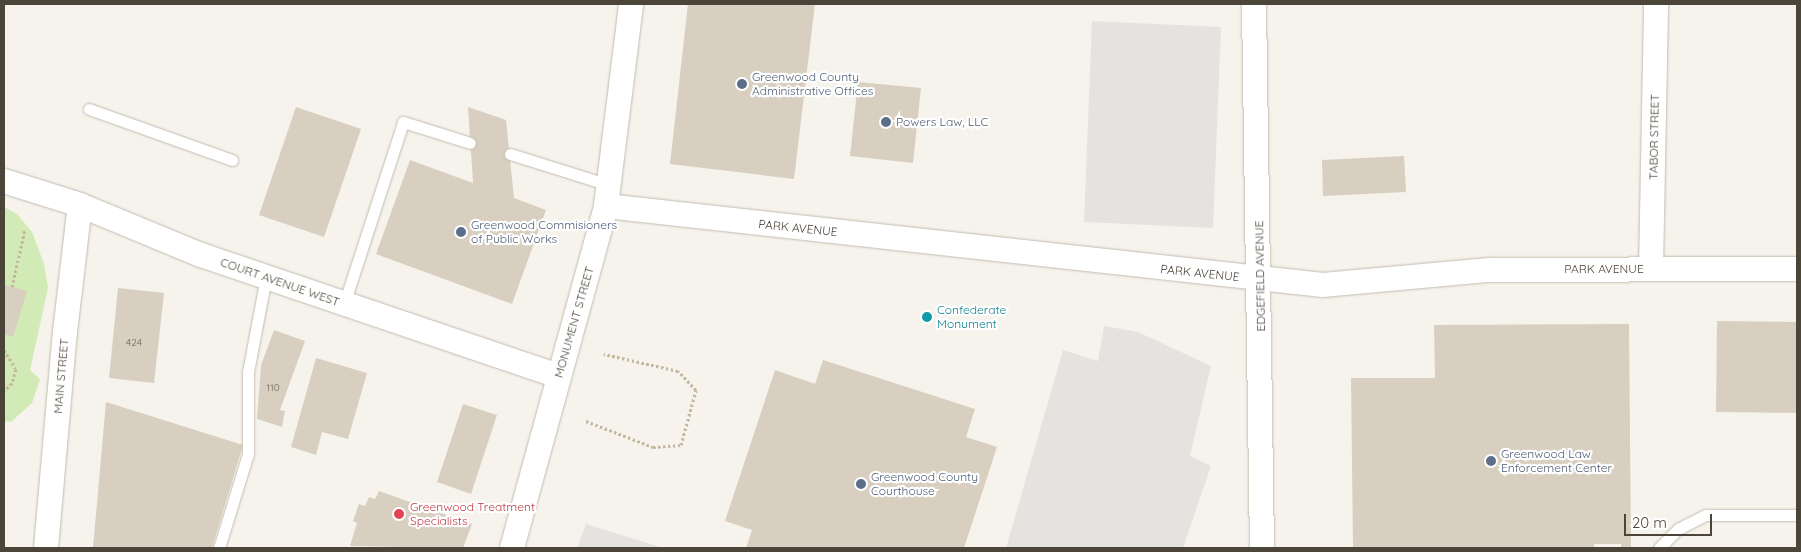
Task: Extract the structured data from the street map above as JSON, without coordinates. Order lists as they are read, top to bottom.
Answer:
{
  "streets": {
    "street": [
      "TABOR STREET",
      "PARK AVENUE",
      "EDGEFIELD AVENUE",
      "COURT AVENUE WEST",
      "MONUMENT STREET",
      "MAIN STREET"
    ]
  },
  "crossings": [
    ["TABOR STREET", "PARK AVENUE"],
    ["PARK AVENUE", "EDGEFIELD AVENUE"],
    ["PARK AVENUE", "MONUMENT STREET"],
    ["COURT AVENUE WEST", "MONUMENT STREET"],
    ["COURT AVENUE WEST", "MAIN STREET"]
  ],
  "places": [
    "Greenwood County Administrative Offices",
    "Powers Law, LLC",
    "Greenwood Commisioners of Public Works",
    "Confederate Monument",
    "Greenwood Law Enforcement Center",
    "Greenwood County Courthouse",
    "Greenwood Treatment Specialists"
  ],
  "house_numbers": ["424", "110"],
  "scale_bar": "20 m"
}
